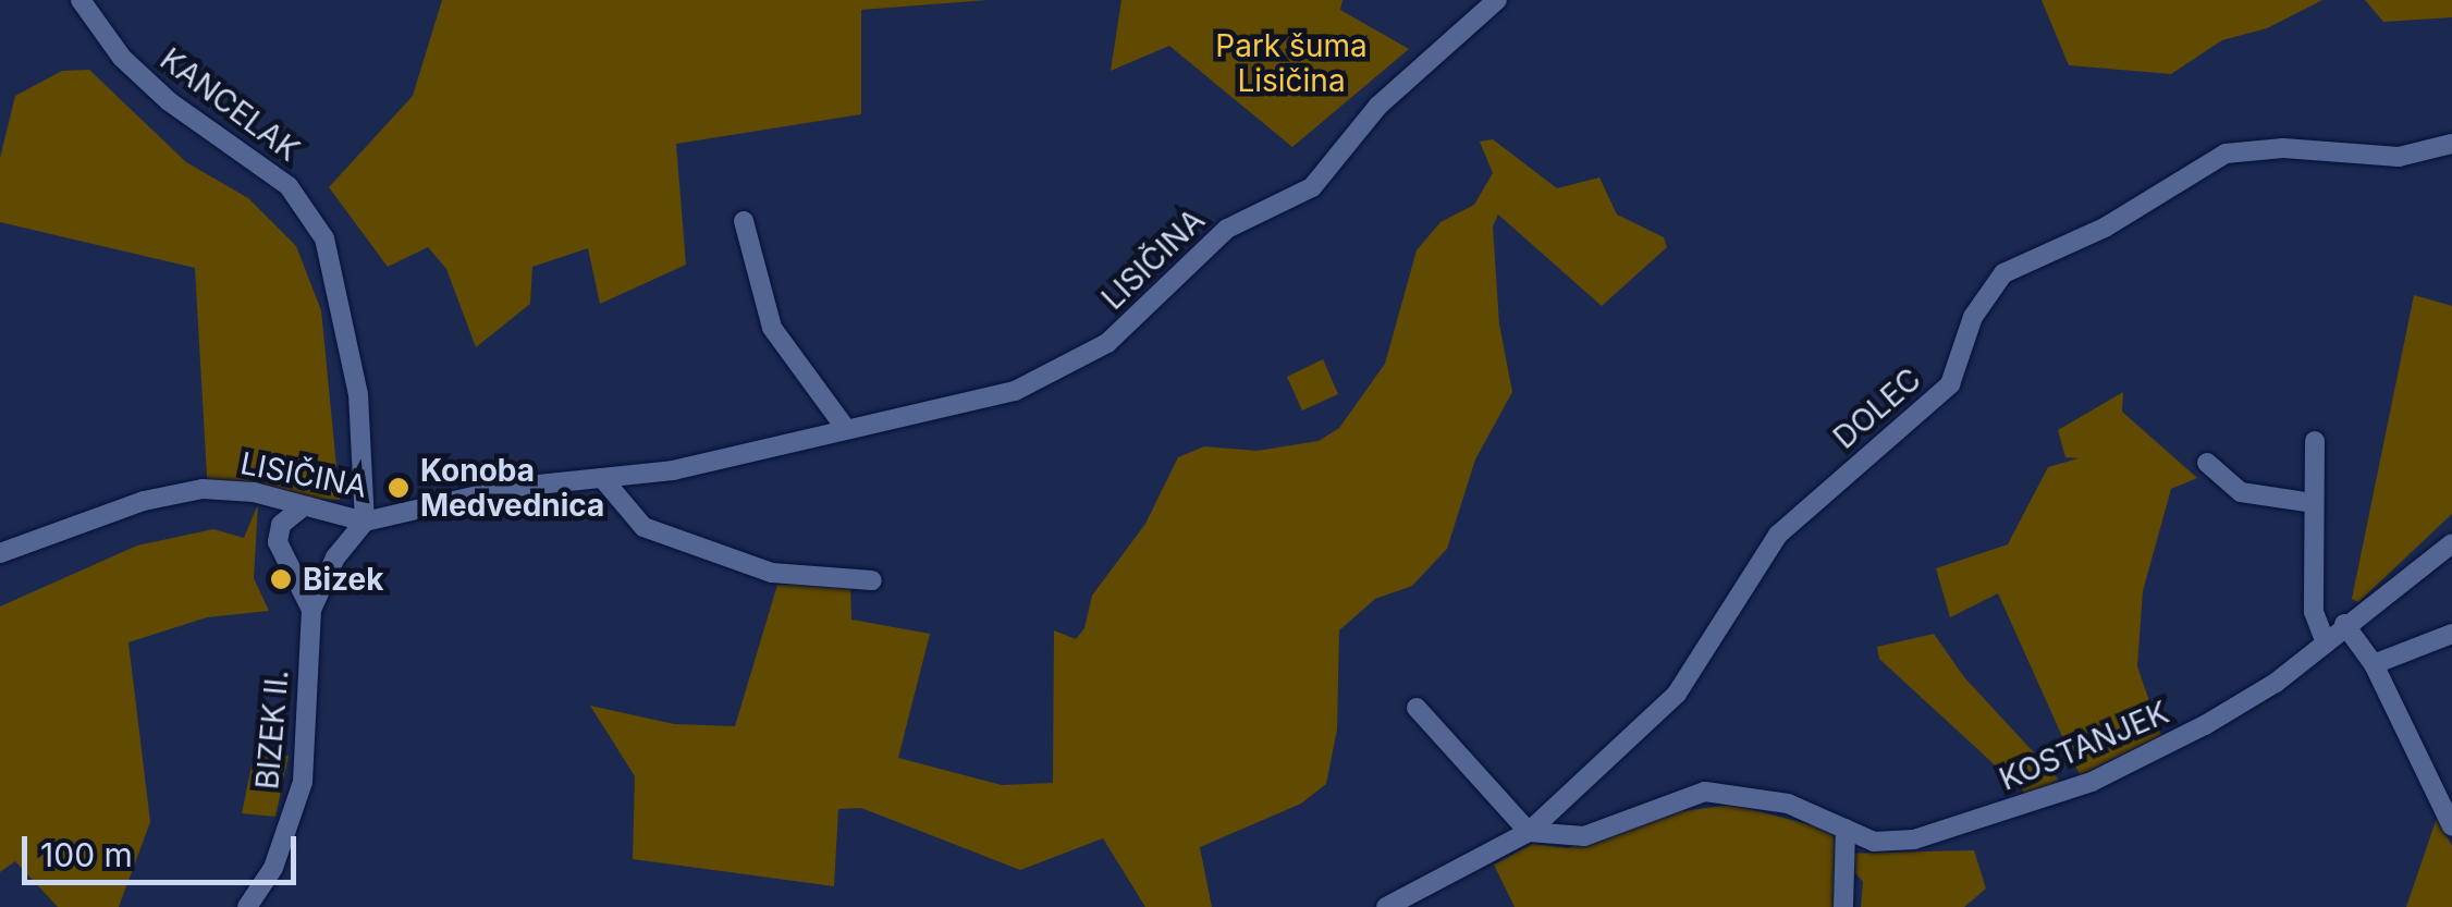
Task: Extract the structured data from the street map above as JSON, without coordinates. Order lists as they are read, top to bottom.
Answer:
{
  "streets": {
    "street": [
      "KANCELAK",
      "LISIČINA",
      "DOLEC",
      "BIZEK II.",
      "KOSTANJEK"
    ]
  },
  "crossings": [
    ["KANCELAK", "LISIČINA"],
    ["KANCELAK", "BIZEK II."],
    ["LISIČINA", "BIZEK II."],
    ["DOLEC", "KOSTANJEK"]
  ],
  "parks": ["Park šuma Lisičina"],
  "places": ["Konoba Medvednica", "Bizek"],
  "scale_bar": "100 m"
}
